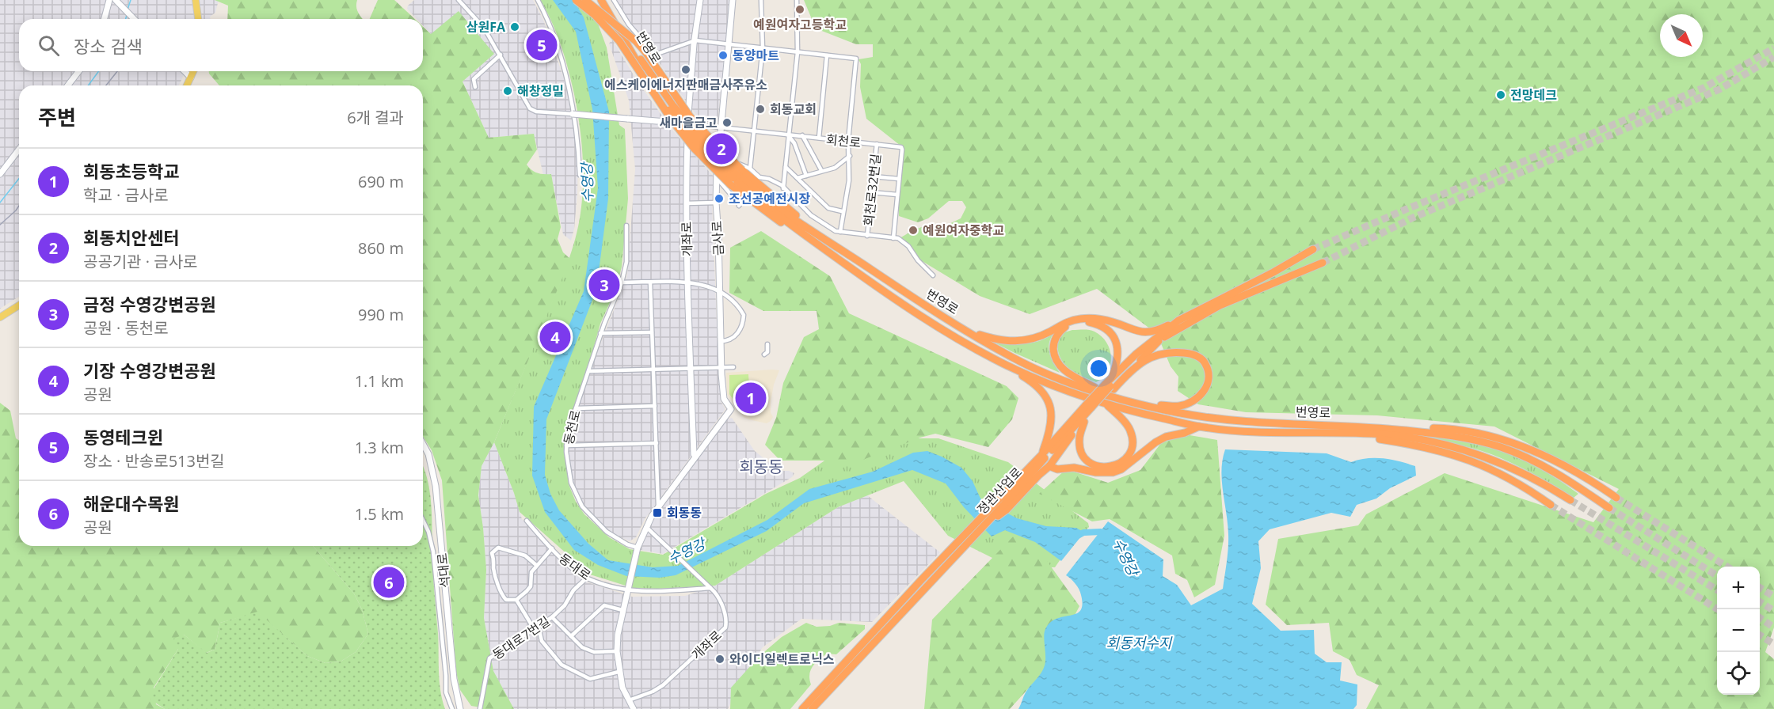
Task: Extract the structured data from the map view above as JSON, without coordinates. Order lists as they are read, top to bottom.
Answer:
{
  "streets": {
    "highway": ["번영로", "정관산업로"],
    "main road": ["금사로", "개좌로", "석대로"],
    "street": [
      "회천로",
      "회천로32번길",
      "동천로",
      "동대로",
      "동대로7번길"
    ]
  },
  "crossings": [
    ["회천로", "회천로32번길"],
    ["회천로", "금사로"],
    ["회천로", "개좌로"],
    ["금사로", "개좌로"],
    ["동대로", "동대로7번길"]
  ],
  "districts": ["회동동"],
  "water": ["수영강", "회동저수지"],
  "places": {
    "other": [
      "예원여자고등학교",
      "삼원FA",
      "동양마트",
      "에스케이에너지판매금사주유소",
      "해창정밀",
      "전망데크",
      "회동교회",
      "새마을금고",
      "조선공예전시장",
      "예원여자중학교",
      "와이디일렉트로닉스"
    ],
    "transit": ["회동동"]
  },
  "north": "bottom right",
  "page": {
    "search": "장소 검색",
    "pins": [
      "5",
      "2",
      "3",
      "4",
      "1",
      "6"
    ],
    "heading": ["주변", "6개 결과"],
    "list": [
      {
        "mark": "1",
        "name": "회동초등학교",
        "note": "학교 · 금사로",
        "value": "690 m"
      },
      {
        "mark": "2",
        "name": "회동치안센터",
        "note": "공공기관 · 금사로",
        "value": "860 m"
      },
      {
        "mark": "3",
        "name": "금정 수영강변공원",
        "note": "공원 · 동천로",
        "value": "990 m"
      },
      {
        "mark": "4",
        "name": "기장 수영강변공원",
        "note": "공원",
        "value": "1.1 km"
      },
      {
        "mark": "5",
        "name": "동영테크윈",
        "note": "장소 · 반송로513번길",
        "value": "1.3 km"
      },
      {
        "mark": "6",
        "name": "해운대수목원",
        "note": "공원",
        "value": "1.5 km"
      }
    ],
    "map_buttons": ["+", "−"]
  }
}
